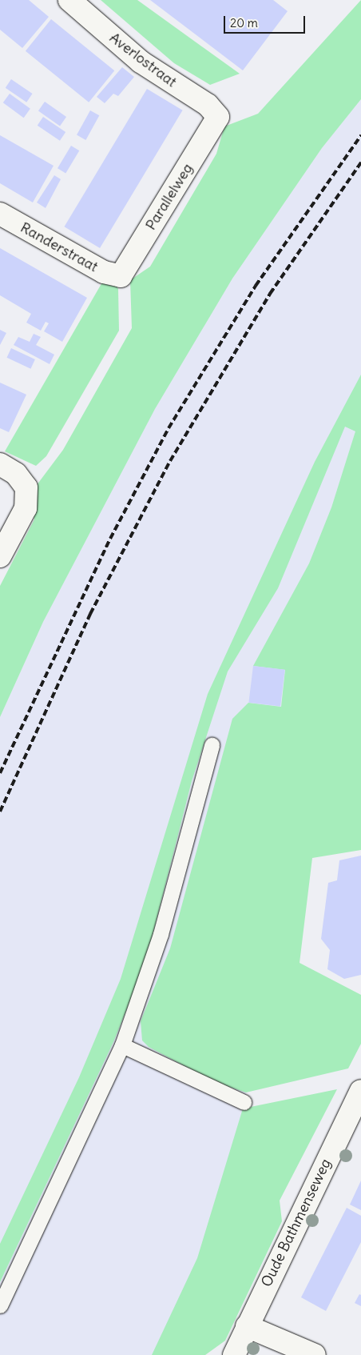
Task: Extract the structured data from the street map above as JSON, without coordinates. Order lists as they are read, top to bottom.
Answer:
{
  "streets": {
    "street": [
      "Averlostraat",
      "Parallelweg",
      "Randerstraat",
      "Oude Bathmenseweg"
    ]
  },
  "crossings": [
    ["Averlostraat", "Parallelweg"],
    ["Parallelweg", "Randerstraat"]
  ],
  "scale_bar": "20 m"
}
